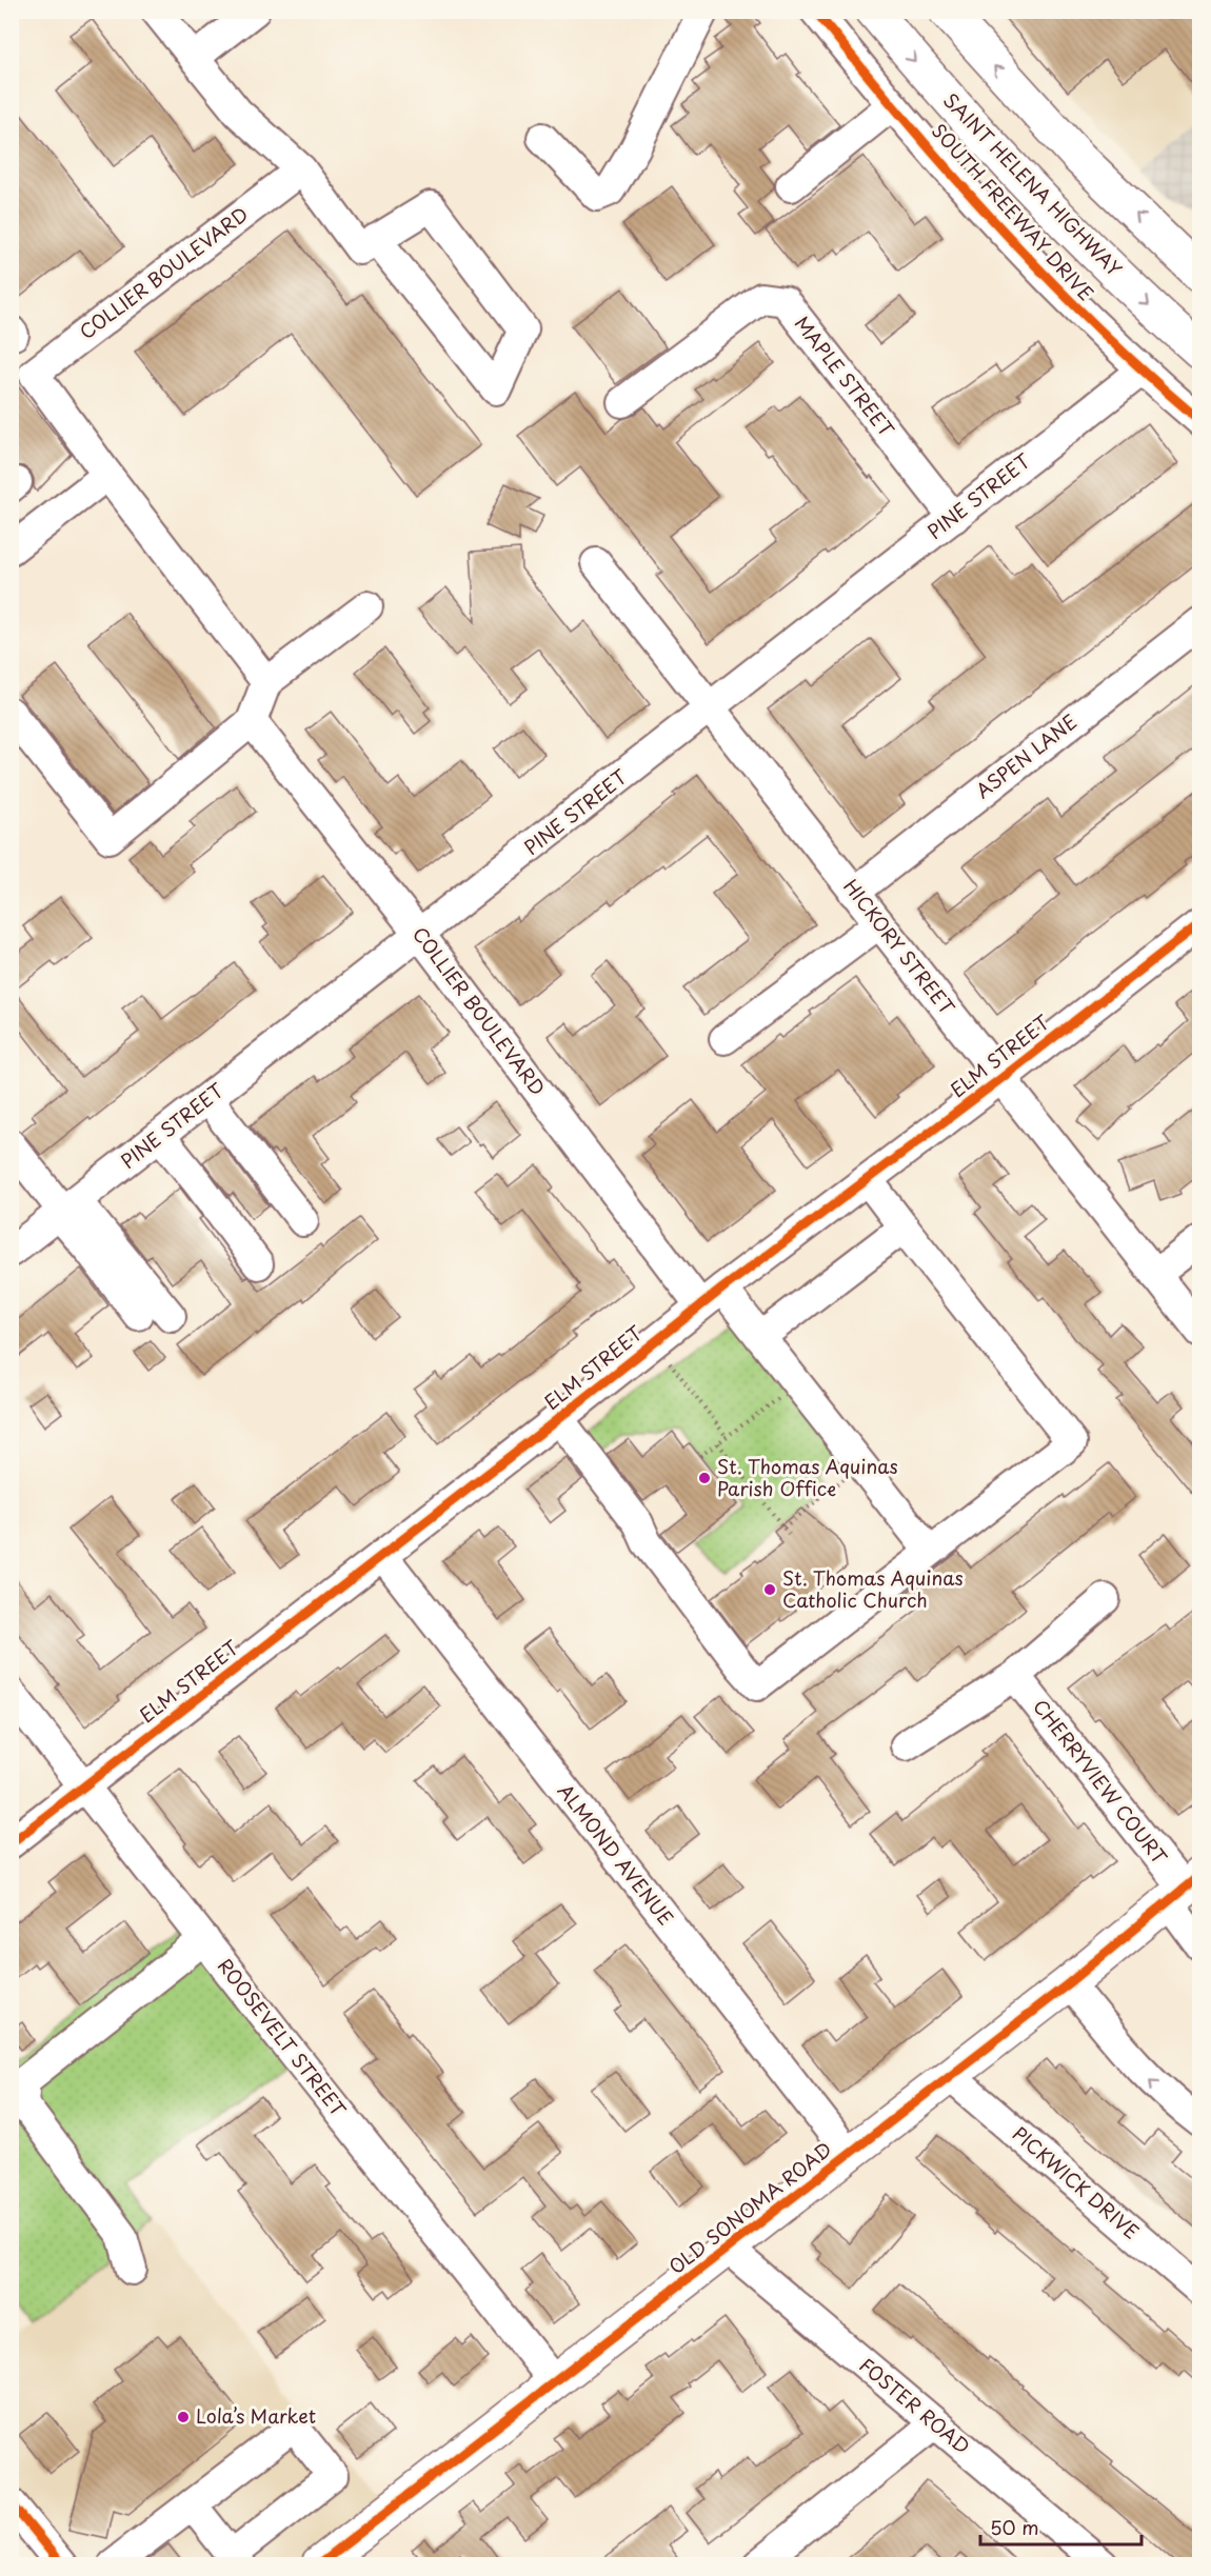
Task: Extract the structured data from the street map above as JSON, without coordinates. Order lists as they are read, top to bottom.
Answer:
{
  "streets": {
    "main road": ["SAINT HELENA HIGHWAY", "OLD SONOMA ROAD"],
    "street": [
      "SOUTH FREEWAY DRIVE",
      "COLLIER BOULEVARD",
      "MAPLE STREET",
      "PINE STREET",
      "ASPEN LANE",
      "HICKORY STREET",
      "ELM STREET",
      "CHERRYVIEW COURT",
      "ALMOND AVENUE",
      "ROOSEVELT STREET",
      "PICKWICK DRIVE",
      "FOSTER ROAD"
    ]
  },
  "crossings": [
    ["SOUTH FREEWAY DRIVE", "PINE STREET"],
    ["COLLIER BOULEVARD", "PINE STREET"],
    ["COLLIER BOULEVARD", "ELM STREET"],
    ["MAPLE STREET", "PINE STREET"],
    ["PINE STREET", "HICKORY STREET"],
    ["ASPEN LANE", "HICKORY STREET"],
    ["HICKORY STREET", "ELM STREET"],
    ["ELM STREET", "ALMOND AVENUE"],
    ["ELM STREET", "ROOSEVELT STREET"],
    ["CHERRYVIEW COURT", "OLD SONOMA ROAD"],
    ["ALMOND AVENUE", "OLD SONOMA ROAD"],
    ["ROOSEVELT STREET", "OLD SONOMA ROAD"],
    ["PICKWICK DRIVE", "OLD SONOMA ROAD"],
    ["OLD SONOMA ROAD", "FOSTER ROAD"]
  ],
  "places": ["St. Thomas Aquinas Parish Office", "St. Thomas Aquinas Catholic Church", "Lola’s Market"],
  "scale_bar": "50 m"
}
